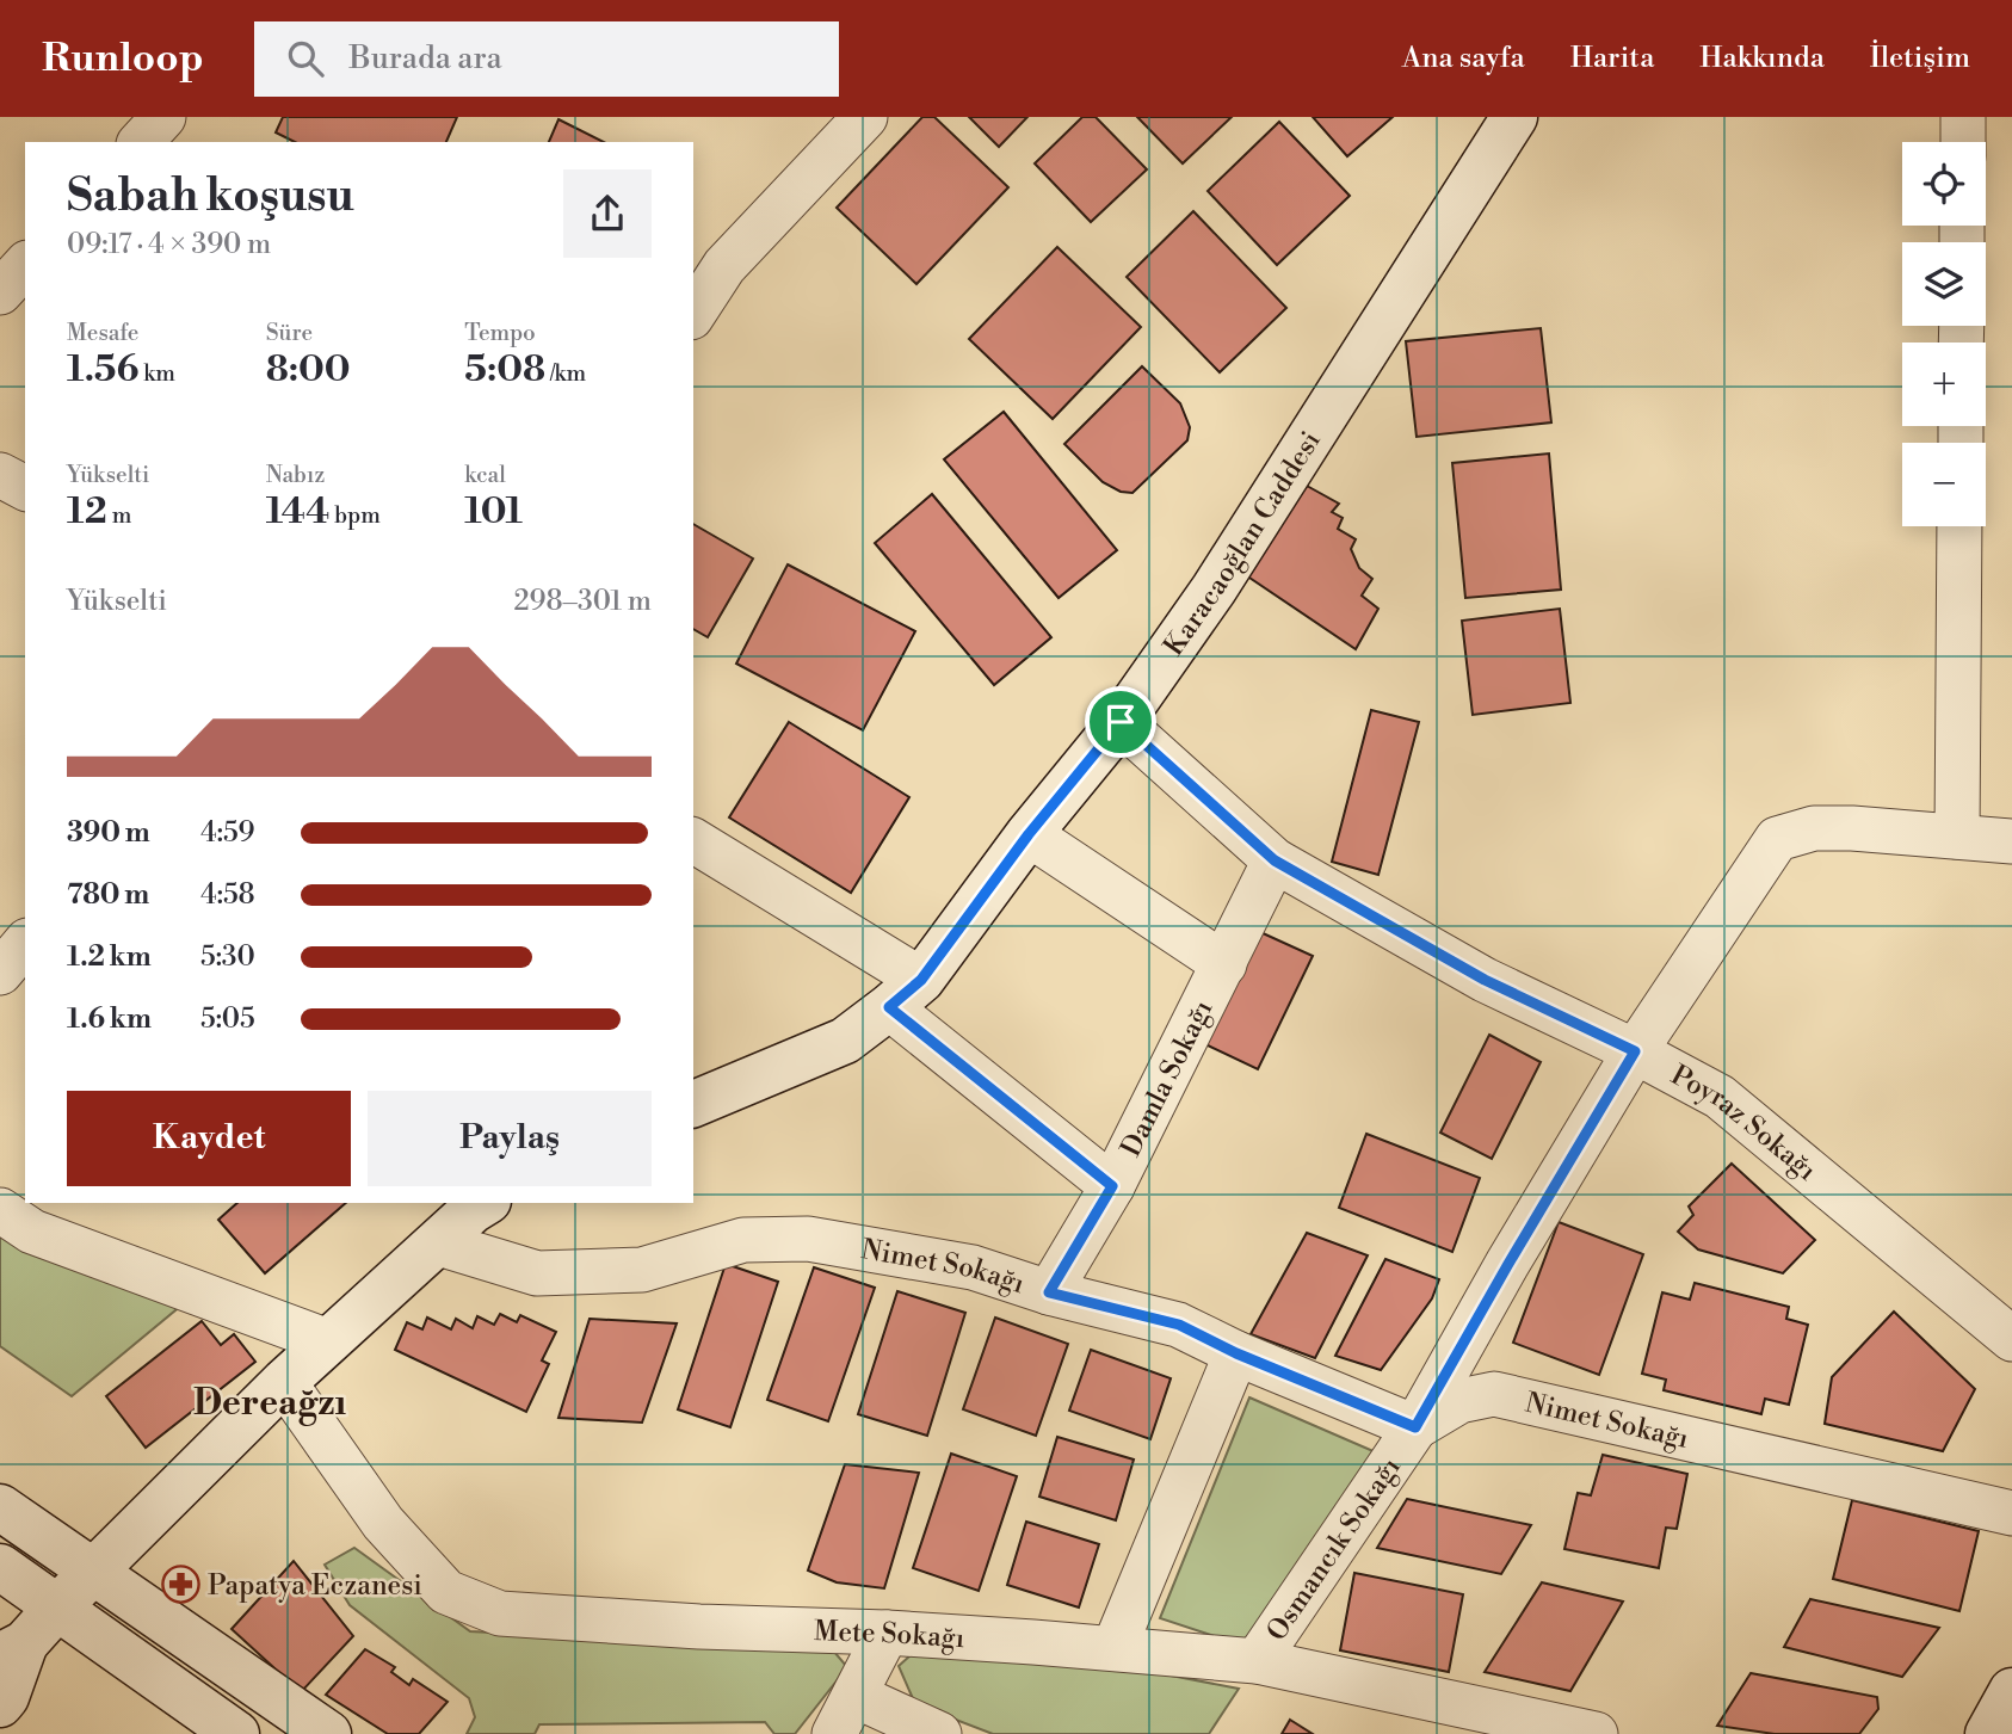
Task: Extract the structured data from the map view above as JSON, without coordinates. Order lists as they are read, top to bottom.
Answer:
{
  "streets": {
    "street": [
      "Karacaoğlan Caddesi",
      "Damla Sokağı",
      "Poyraz Sokağı",
      "Nimet Sokağı",
      "Osmancık Sokağı",
      "Mete Sokağı"
    ]
  },
  "crossings": [
    ["Karacaoğlan Caddesi", "Poyraz Sokağı"],
    ["Damla Sokağı", "Poyraz Sokağı"],
    ["Damla Sokağı", "Nimet Sokağı"],
    ["Poyraz Sokağı", "Osmancık Sokağı"],
    ["Nimet Sokağı", "Osmancık Sokağı"],
    ["Osmancık Sokağı", "Mete Sokağı"]
  ],
  "districts": ["Dereağzı"],
  "places": {
    "pharmacy": ["Papatya Eczanesi"]
  },
  "page": {
    "header": "Runloop",
    "search": "Burada ara",
    "nav": [
      "Ana sayfa",
      "Harita",
      "Hakkında",
      "İletişim"
    ],
    "map_buttons": ["+", "−"],
    "heading": ["Sabah koşusu", "09:17 · 4 × 390 m"],
    "stats": [
      ["Mesafe", "1.56 km"],
      ["Süre", "8:00"],
      ["Tempo", "5:08 /km"],
      ["Yükselti", "12 m"],
      ["Nabız", "144 bpm"],
      ["kcal", "101"]
    ],
    "chart": ["Yükselti", "298–301 m"],
    "list": [
      {
        "name": "390 m",
        "note": "4:59"
      },
      {
        "name": "780 m",
        "note": "4:58"
      },
      {
        "name": "1.2 km",
        "note": "5:30"
      },
      {
        "name": "1.6 km",
        "note": "5:05"
      }
    ],
    "buttons": ["Kaydet", "Paylaş"]
  }
}
